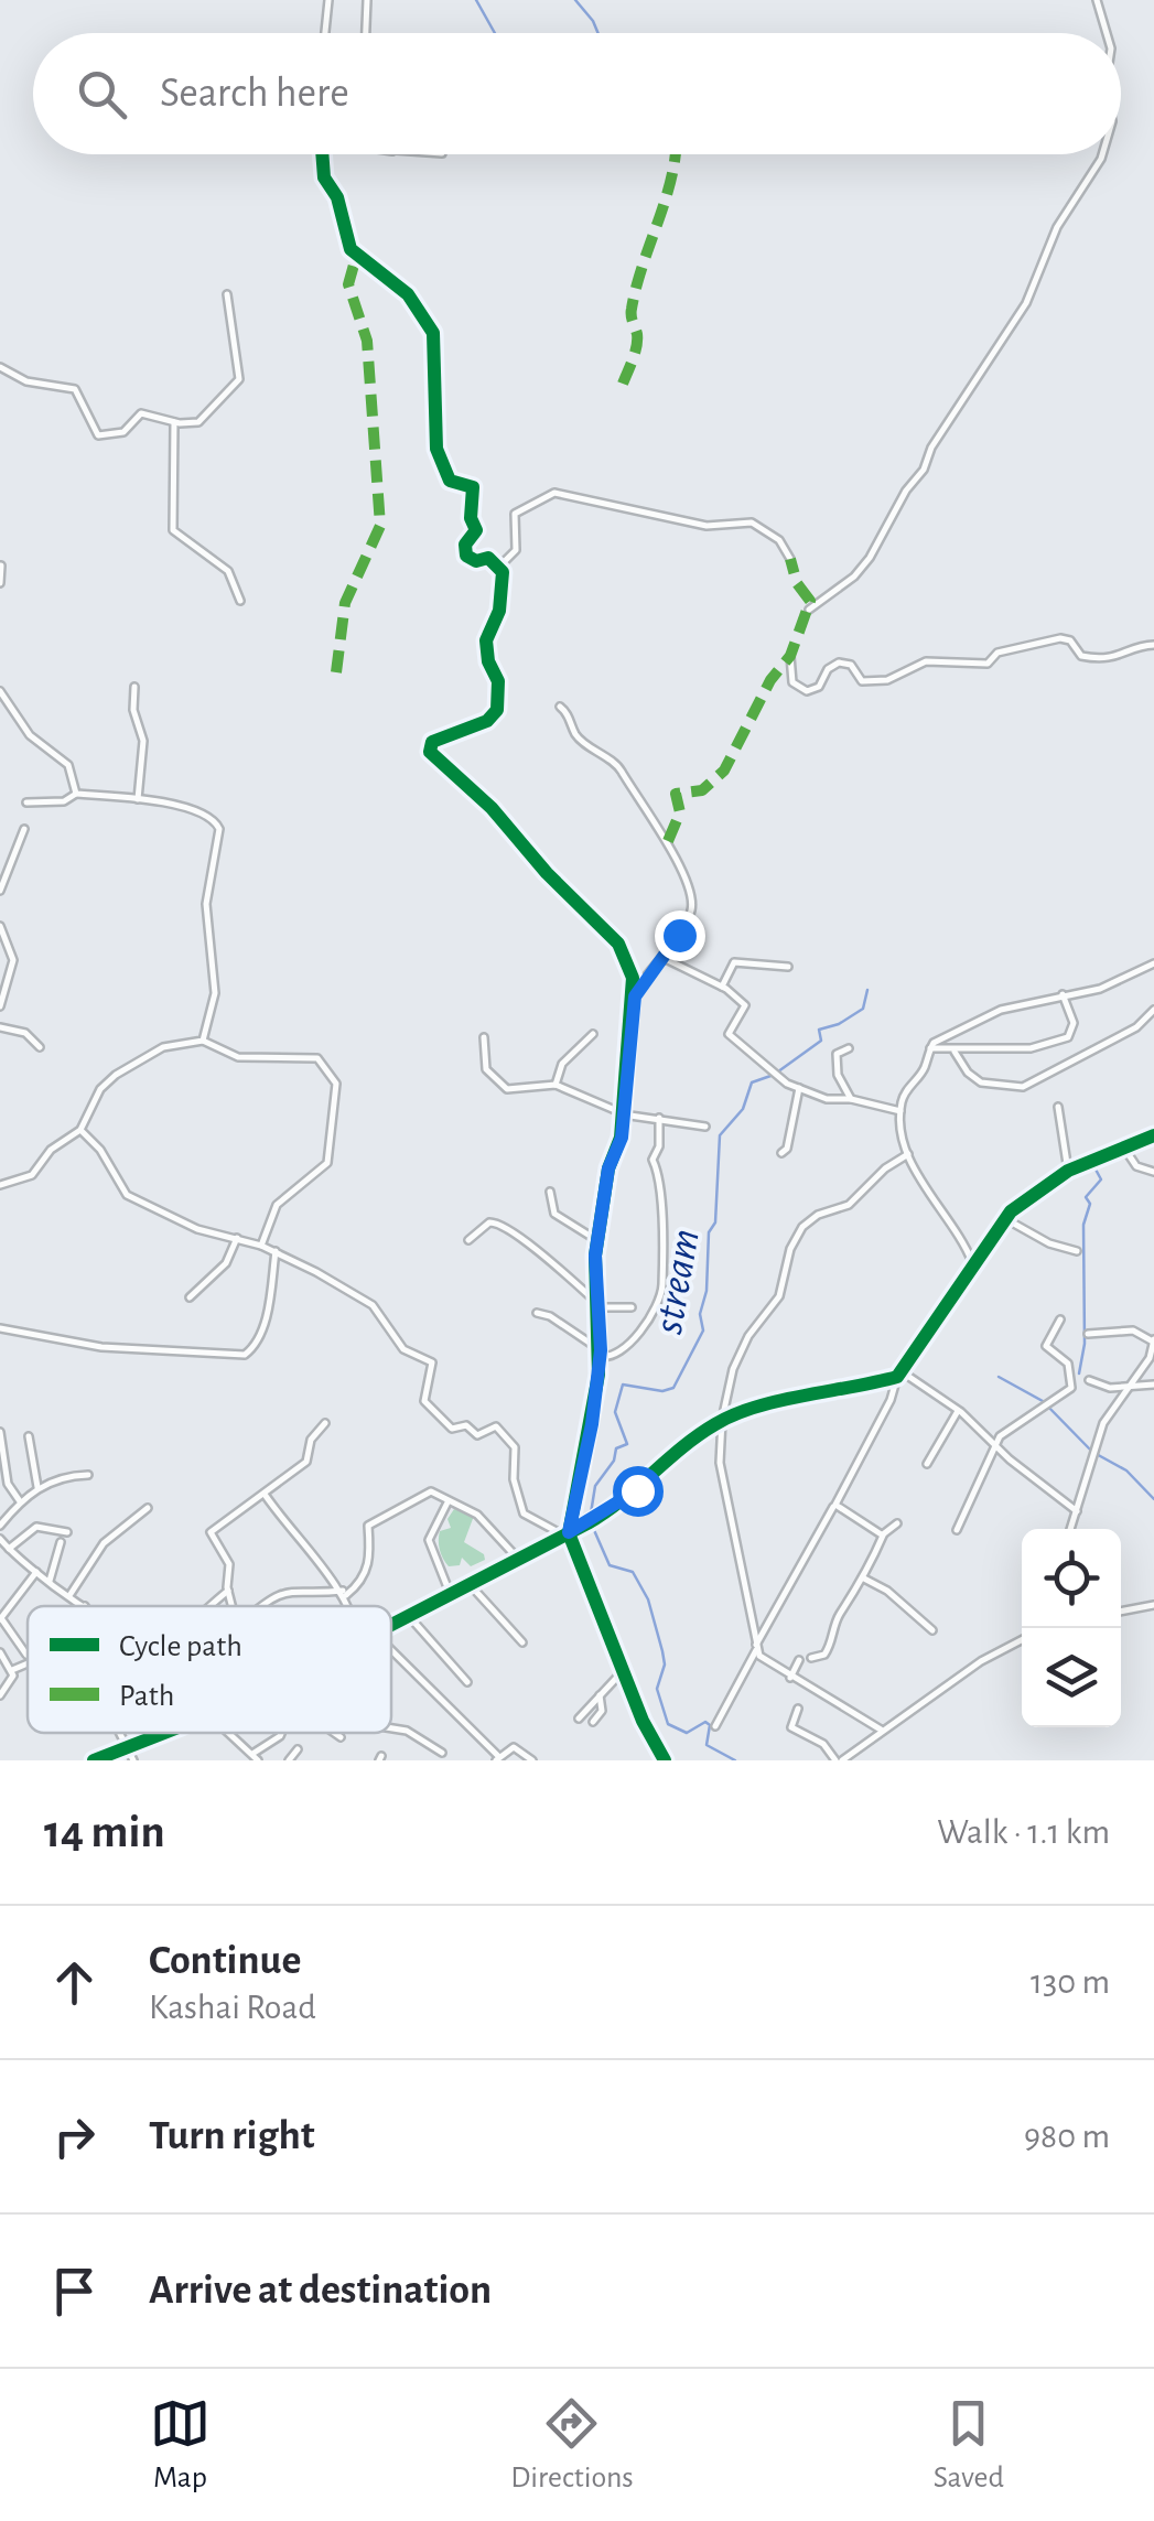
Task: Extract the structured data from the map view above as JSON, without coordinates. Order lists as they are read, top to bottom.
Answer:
{
  "water": ["stream"],
  "legend": ["Cycle path", "Path"],
  "page": {
    "search": "Search here",
    "heading": ["14 min", "Walk · 1.1 km"],
    "list": [
      ["Continue", "Kashai Road", "130 m"],
      ["Turn right", "980 m"],
      "Arrive at destination"
    ],
    "nav": ["Map", "Directions", "Saved"]
  }
}
